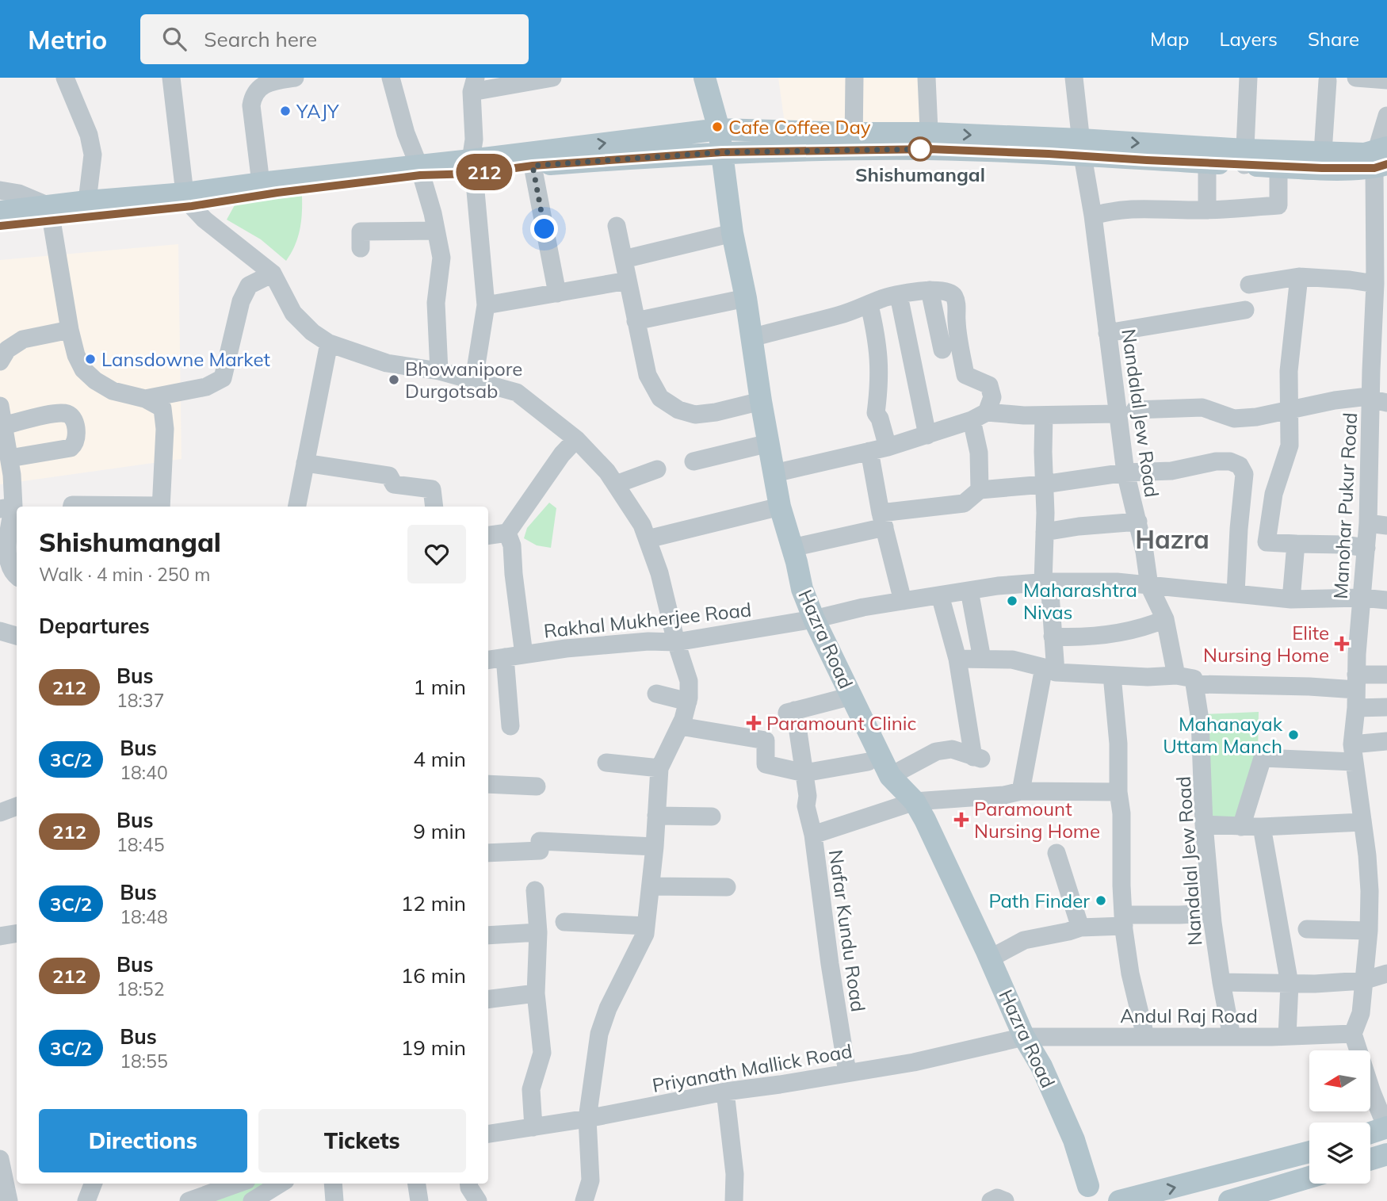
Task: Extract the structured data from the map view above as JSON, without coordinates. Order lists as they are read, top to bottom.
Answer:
{
  "streets": {
    "main road": ["Hazra Road"],
    "street": [
      "Nandalal Jew Road",
      "Manohar Pukur Road",
      "Rakhal Mukherjee Road",
      "Nafar Kundu Road",
      "Andul Raj Road",
      "Priyanath Mallick Road"
    ]
  },
  "crossings": [
    ["Nandalal Jew Road", "Rakhal Mukherjee Road"],
    ["Nandalal Jew Road", "Andul Raj Road"],
    ["Manohar Pukur Road", "Rakhal Mukherjee Road"],
    ["Manohar Pukur Road", "Andul Raj Road"],
    ["Rakhal Mukherjee Road", "Hazra Road"],
    ["Hazra Road", "Nafar Kundu Road"],
    ["Hazra Road", "Andul Raj Road"],
    ["Hazra Road", "Priyanath Mallick Road"],
    ["Nafar Kundu Road", "Priyanath Mallick Road"],
    ["Andul Raj Road", "Priyanath Mallick Road"]
  ],
  "districts": ["Hazra"],
  "places": {
    "other": [
      "YAJY",
      "Cafe Coffee Day",
      "Shishumangal",
      "Lansdowne Market",
      "Bhowanipore Durgotsab",
      "Maharashtra Nivas",
      "Mahanayak Uttam Manch",
      "Path Finder"
    ],
    "health": ["Elite Nursing Home", "Paramount Clinic", "Paramount Nursing Home"]
  },
  "lines": ["bus line 212"],
  "north": "left",
  "page": {
    "header": "Metrio",
    "search": "Search here",
    "nav": ["Map", "Layers", "Share"],
    "on_map": "212",
    "heading": [
      ["Shishumangal", "Walk · 4 min · 250 m"],
      "Departures"
    ],
    "list": [
      {
        "mark": "212",
        "name": "Bus",
        "note": "18:37",
        "value": "1 min"
      },
      {
        "mark": "3C/2",
        "name": "Bus",
        "note": "18:40",
        "value": "4 min"
      },
      {
        "mark": "212",
        "name": "Bus",
        "note": "18:45",
        "value": "9 min"
      },
      {
        "mark": "3C/2",
        "name": "Bus",
        "note": "18:48",
        "value": "12 min"
      },
      {
        "mark": "212",
        "name": "Bus",
        "note": "18:52",
        "value": "16 min"
      },
      {
        "mark": "3C/2",
        "name": "Bus",
        "note": "18:55",
        "value": "19 min"
      }
    ],
    "buttons": ["Directions", "Tickets"]
  }
}
